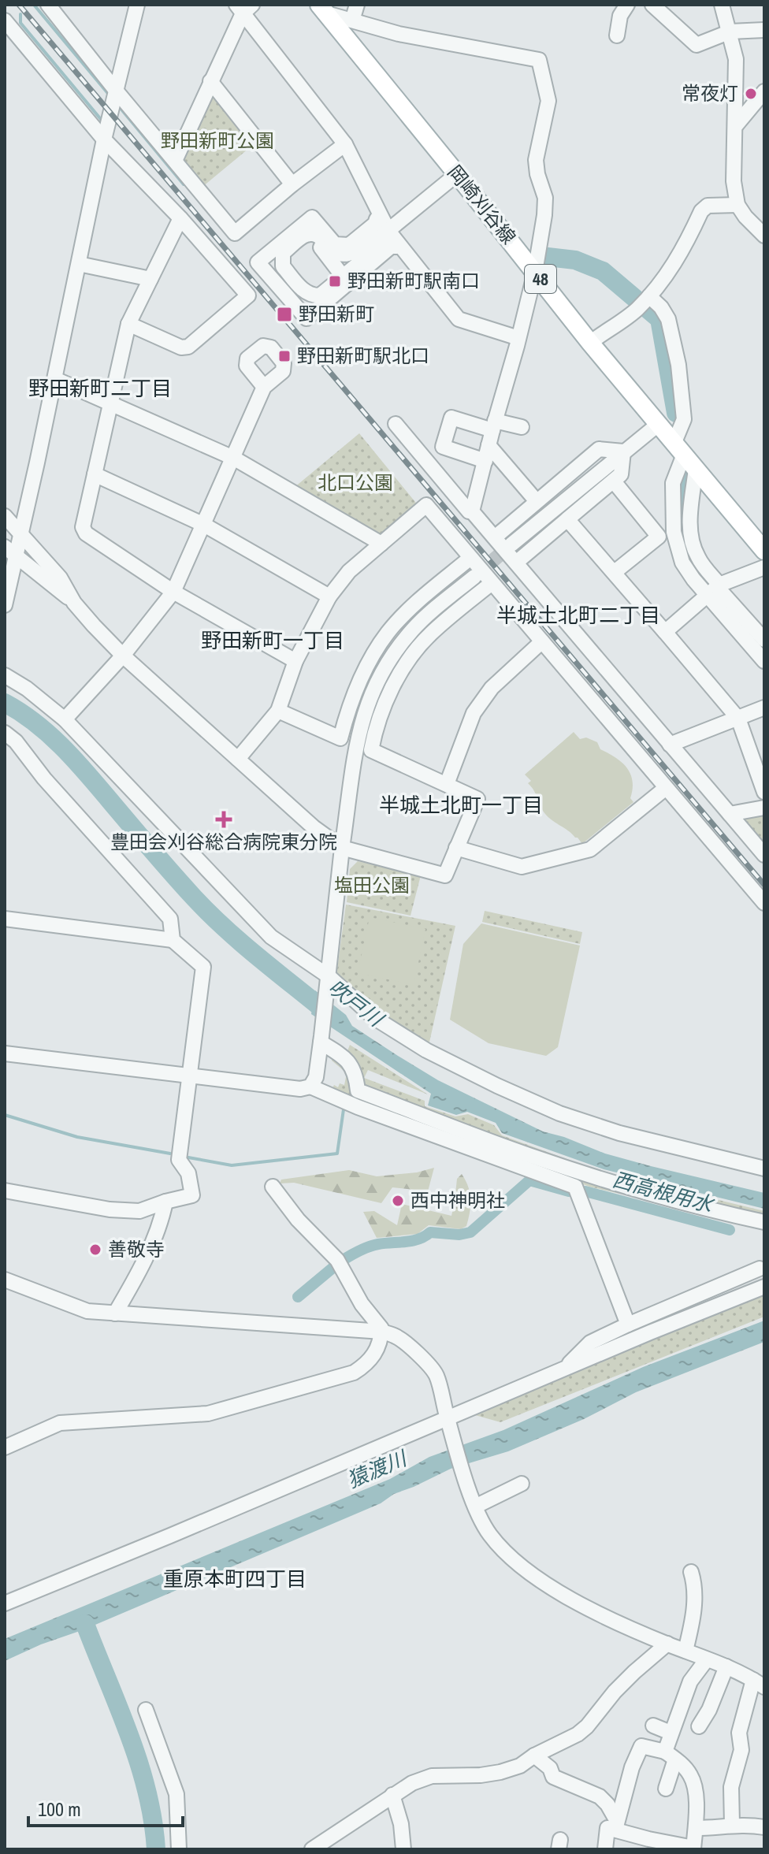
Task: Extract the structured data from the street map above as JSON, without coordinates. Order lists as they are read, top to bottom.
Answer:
{
  "streets": {
    "main road": ["岡崎刈谷線", "48"]
  },
  "districts": [
    "野田新町二丁目",
    "半城土北町二丁目",
    "野田新町一丁目",
    "半城土北町一丁目",
    "重原本町四丁目"
  ],
  "water": ["吹戸川", "西高根用水", "猿渡川"],
  "parks": ["野田新町公園", "北口公園", "塩田公園"],
  "places": {
    "other": ["常夜灯", "西中神明社", "善敬寺"],
    "transit": ["野田新町駅南口", "野田新町", "野田新町駅北口"],
    "health": ["豊田会刈谷総合病院東分院"]
  },
  "scale_bar": "100 m"
}
